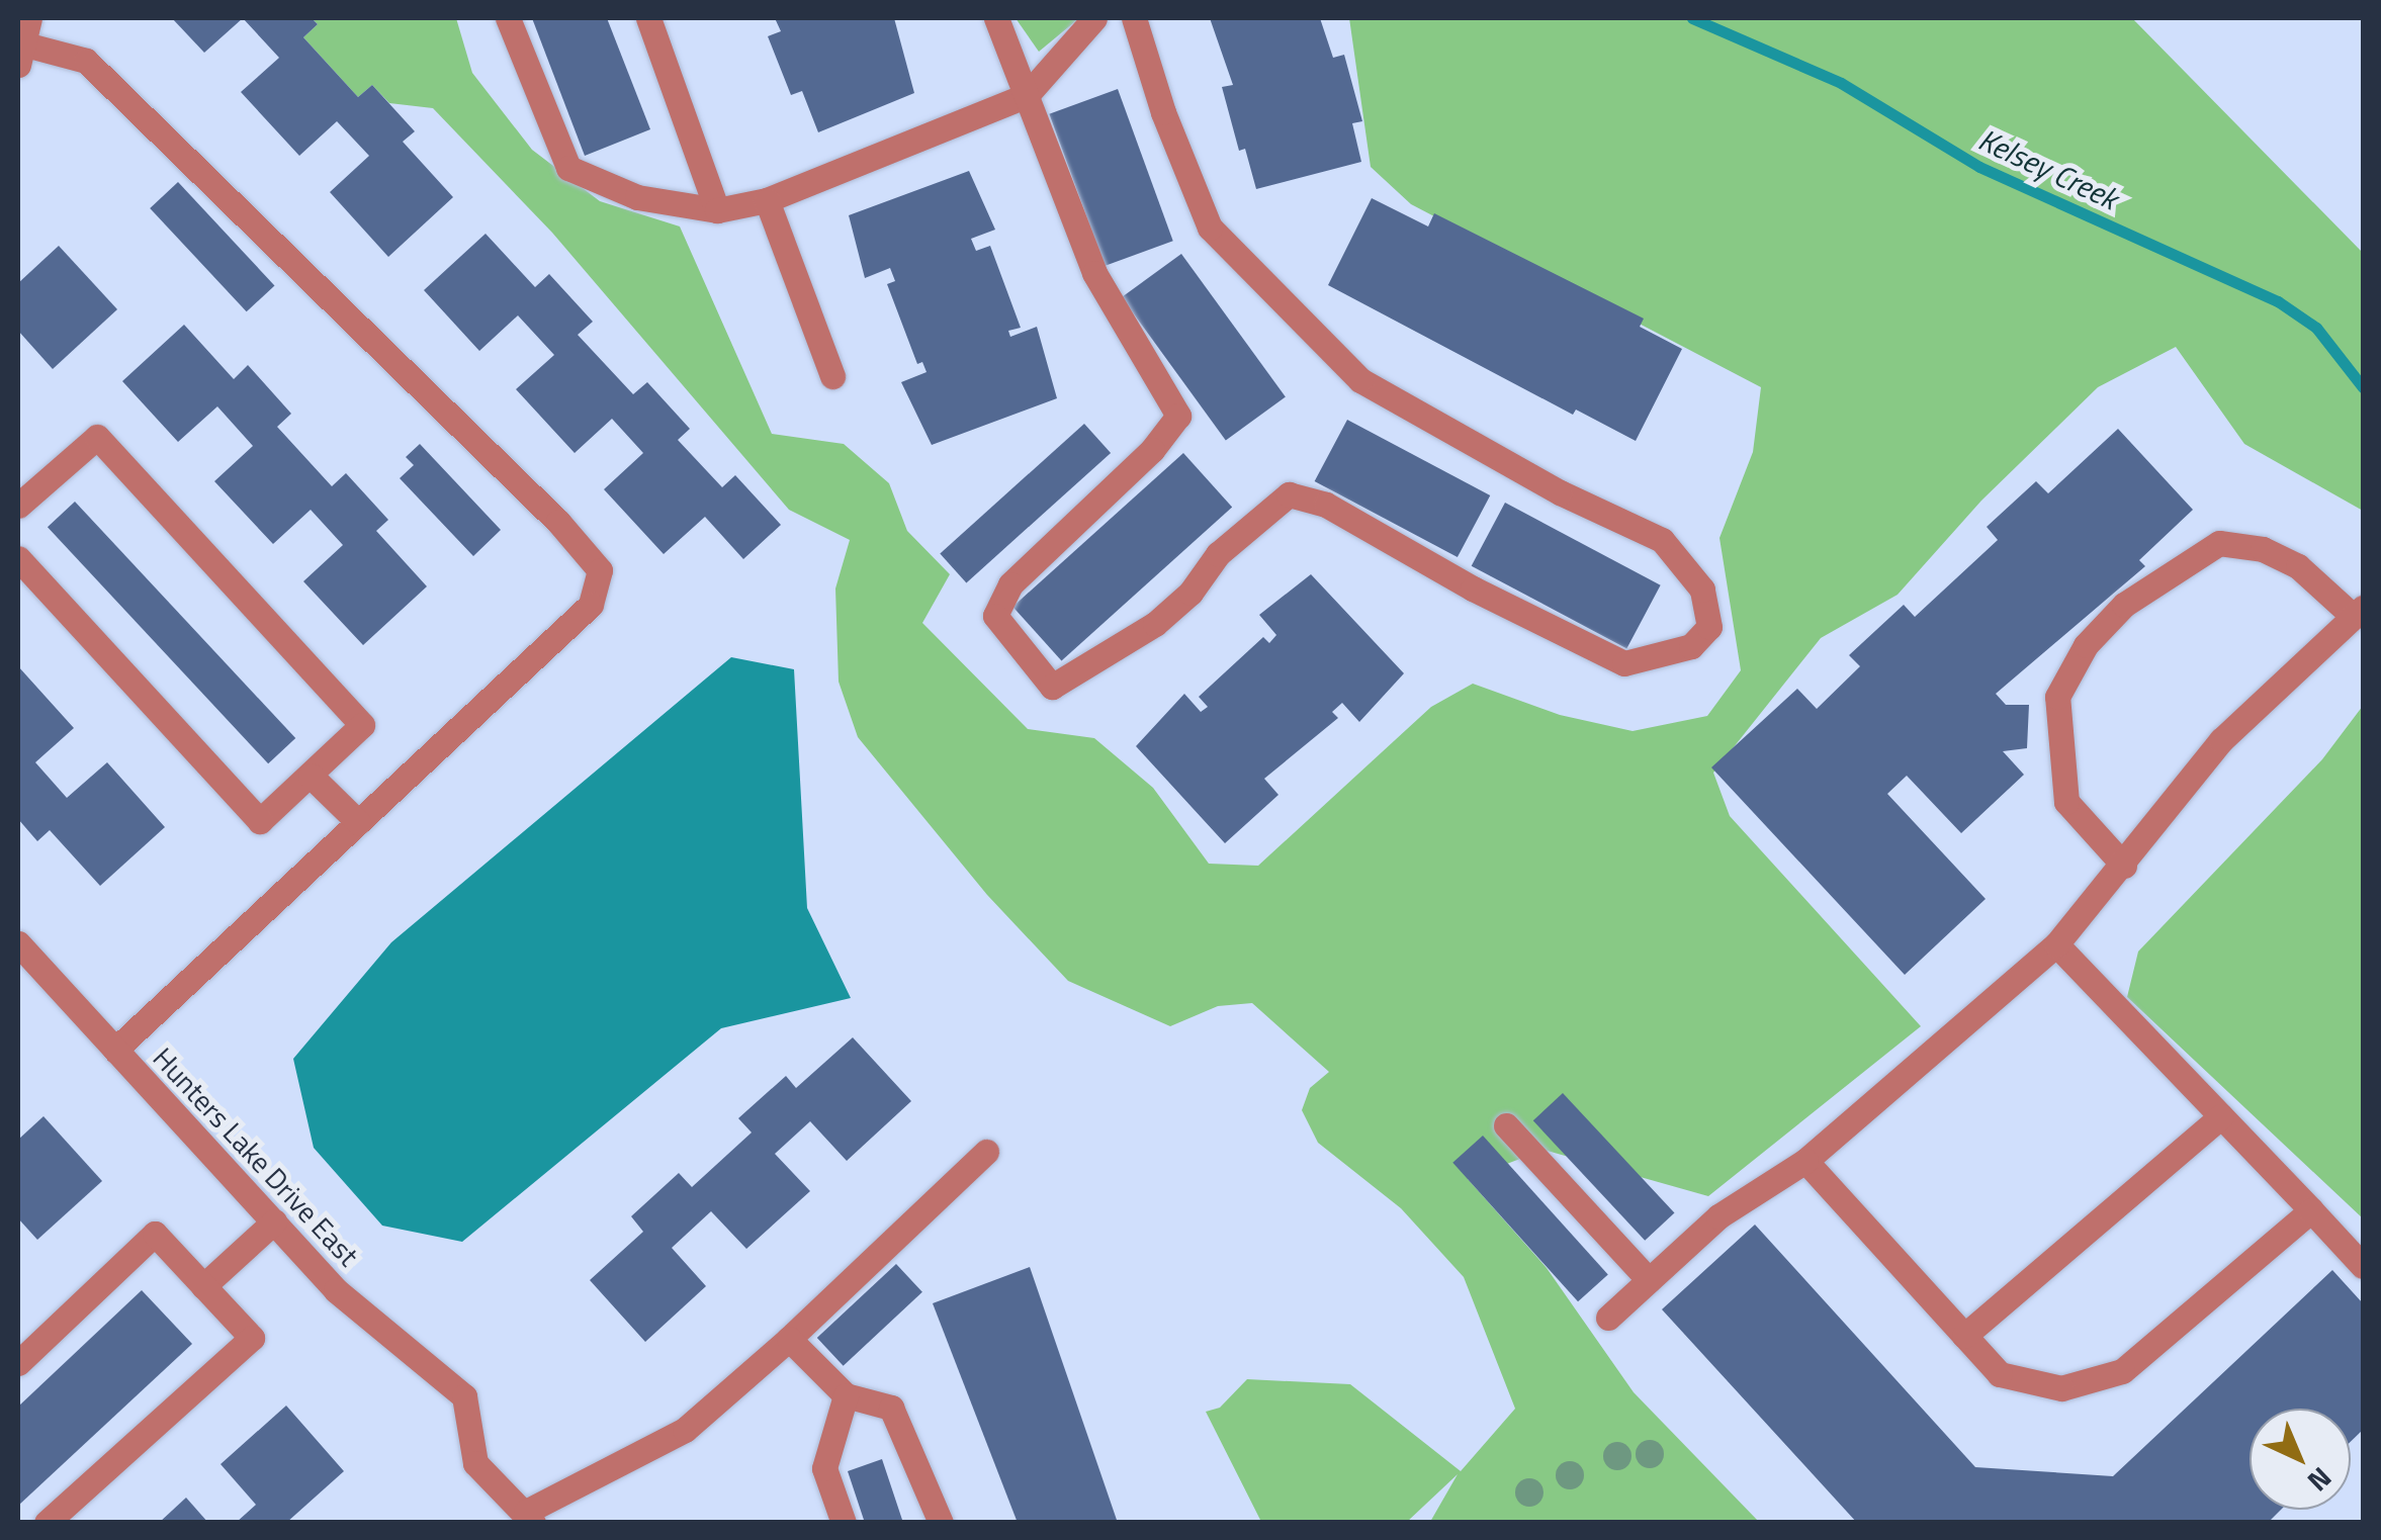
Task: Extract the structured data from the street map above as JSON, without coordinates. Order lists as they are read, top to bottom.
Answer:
{
  "streets": {
    "street": ["Hunters Lake Drive East"]
  },
  "water": ["Kelsey Creek"],
  "north": "bottom right"
}
